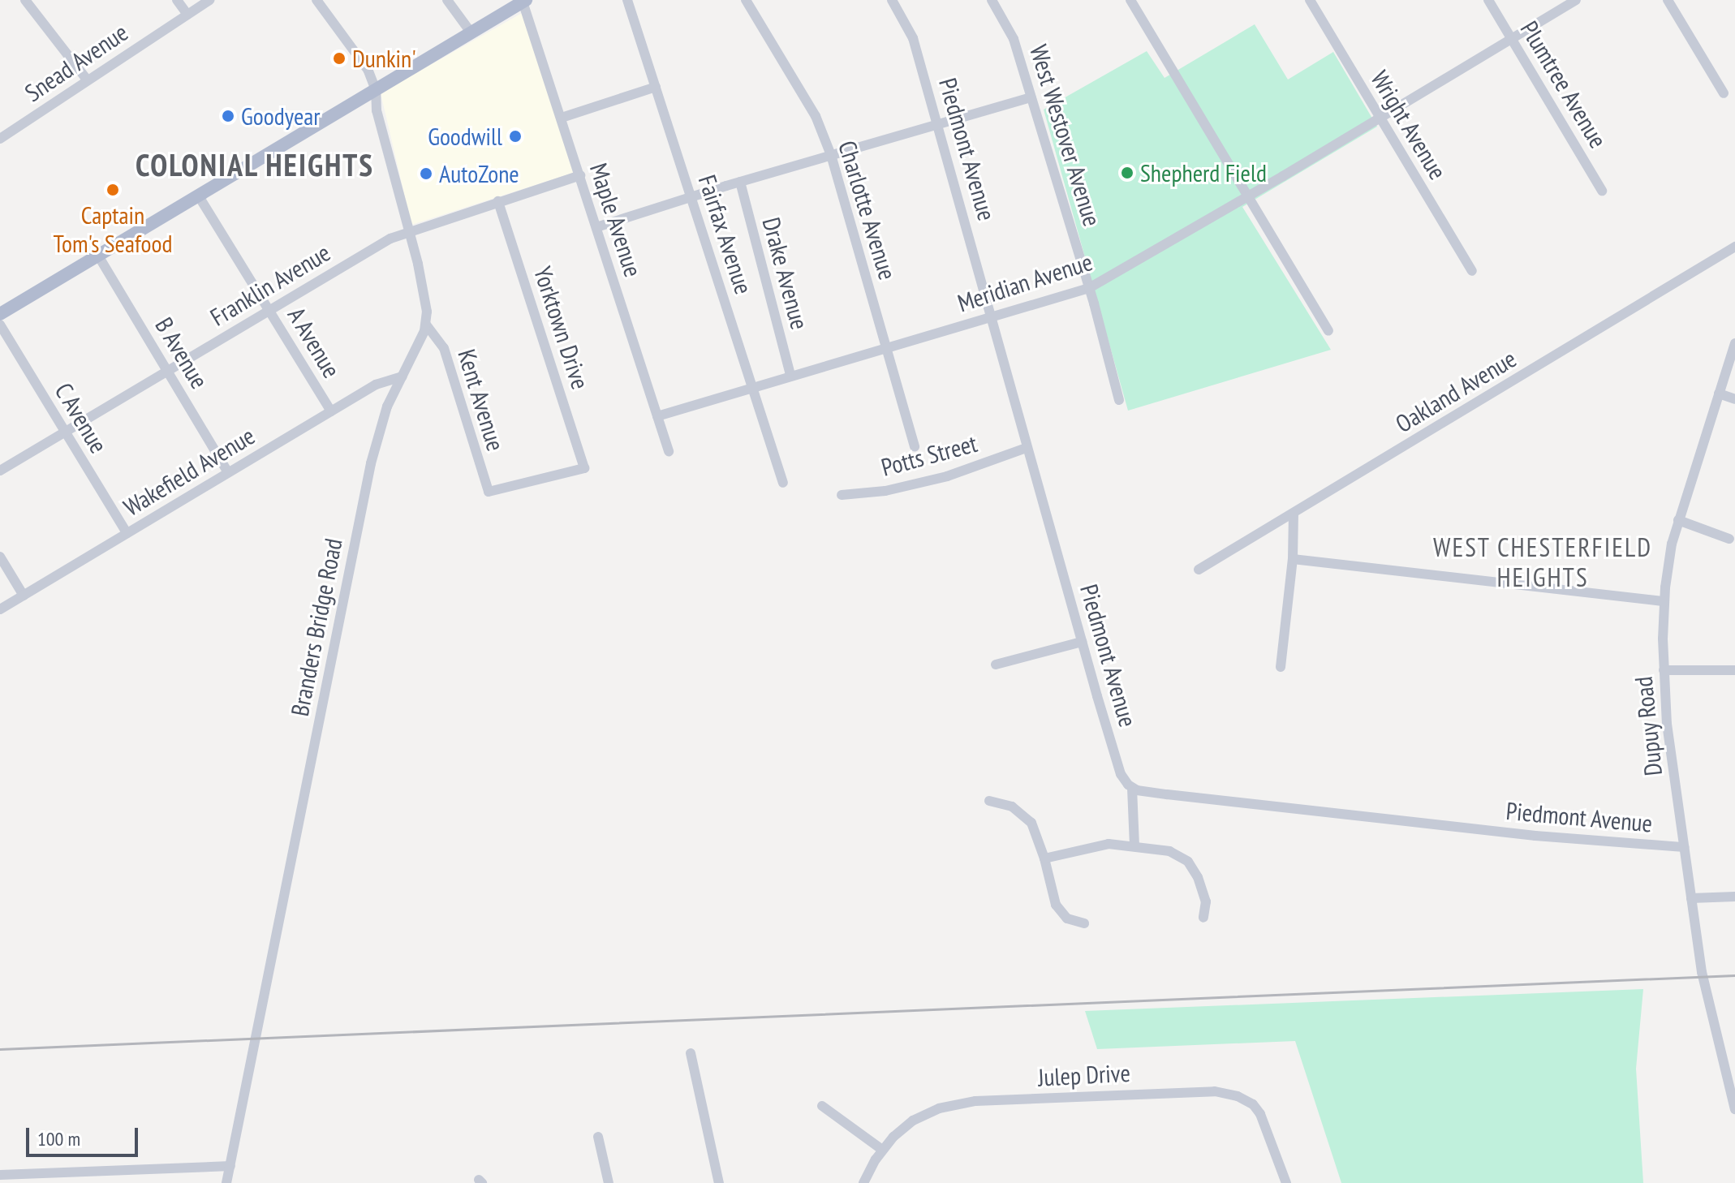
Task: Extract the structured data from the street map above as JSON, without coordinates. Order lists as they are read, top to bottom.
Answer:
{
  "streets": {
    "street": [
      "Snead Avenue",
      "Plumtree Avenue",
      "Wright Avenue",
      "West Westover Avenue",
      "Piedmont Avenue",
      "Charlotte Avenue",
      "Maple Avenue",
      "Fairfax Avenue",
      "Drake Avenue",
      "Meridian Avenue",
      "Franklin Avenue",
      "Yorktown Drive",
      "A Avenue",
      "B Avenue",
      "Oakland Avenue",
      "Kent Avenue",
      "C Avenue",
      "Potts Street",
      "Wakefield Avenue",
      "Branders Bridge Road",
      "Dupuy Road",
      "Julep Drive"
    ]
  },
  "crossings": [
    ["Plumtree Avenue", "Meridian Avenue"],
    ["Wright Avenue", "Meridian Avenue"],
    ["West Westover Avenue", "Meridian Avenue"],
    ["Piedmont Avenue", "Meridian Avenue"],
    ["Piedmont Avenue", "Potts Street"],
    ["Piedmont Avenue", "Dupuy Road"],
    ["Charlotte Avenue", "Meridian Avenue"],
    ["Maple Avenue", "Meridian Avenue"],
    ["Maple Avenue", "Franklin Avenue"],
    ["Fairfax Avenue", "Meridian Avenue"],
    ["Drake Avenue", "Meridian Avenue"],
    ["Franklin Avenue", "Yorktown Drive"],
    ["Franklin Avenue", "A Avenue"],
    ["Franklin Avenue", "B Avenue"],
    ["Franklin Avenue", "C Avenue"],
    ["Franklin Avenue", "Branders Bridge Road"],
    ["Yorktown Drive", "Kent Avenue"],
    ["A Avenue", "Wakefield Avenue"],
    ["B Avenue", "Wakefield Avenue"],
    ["Kent Avenue", "Branders Bridge Road"],
    ["C Avenue", "Wakefield Avenue"],
    ["Wakefield Avenue", "Branders Bridge Road"]
  ],
  "districts": ["COLONIAL HEIGHTS", "WEST CHESTERFIELD HEIGHTS"],
  "places": [
    "Dunkin'",
    "Goodyear",
    "Goodwill",
    "Shepherd Field",
    "AutoZone",
    "Captain Tom's Seafood"
  ],
  "scale_bar": "100 m"
}
